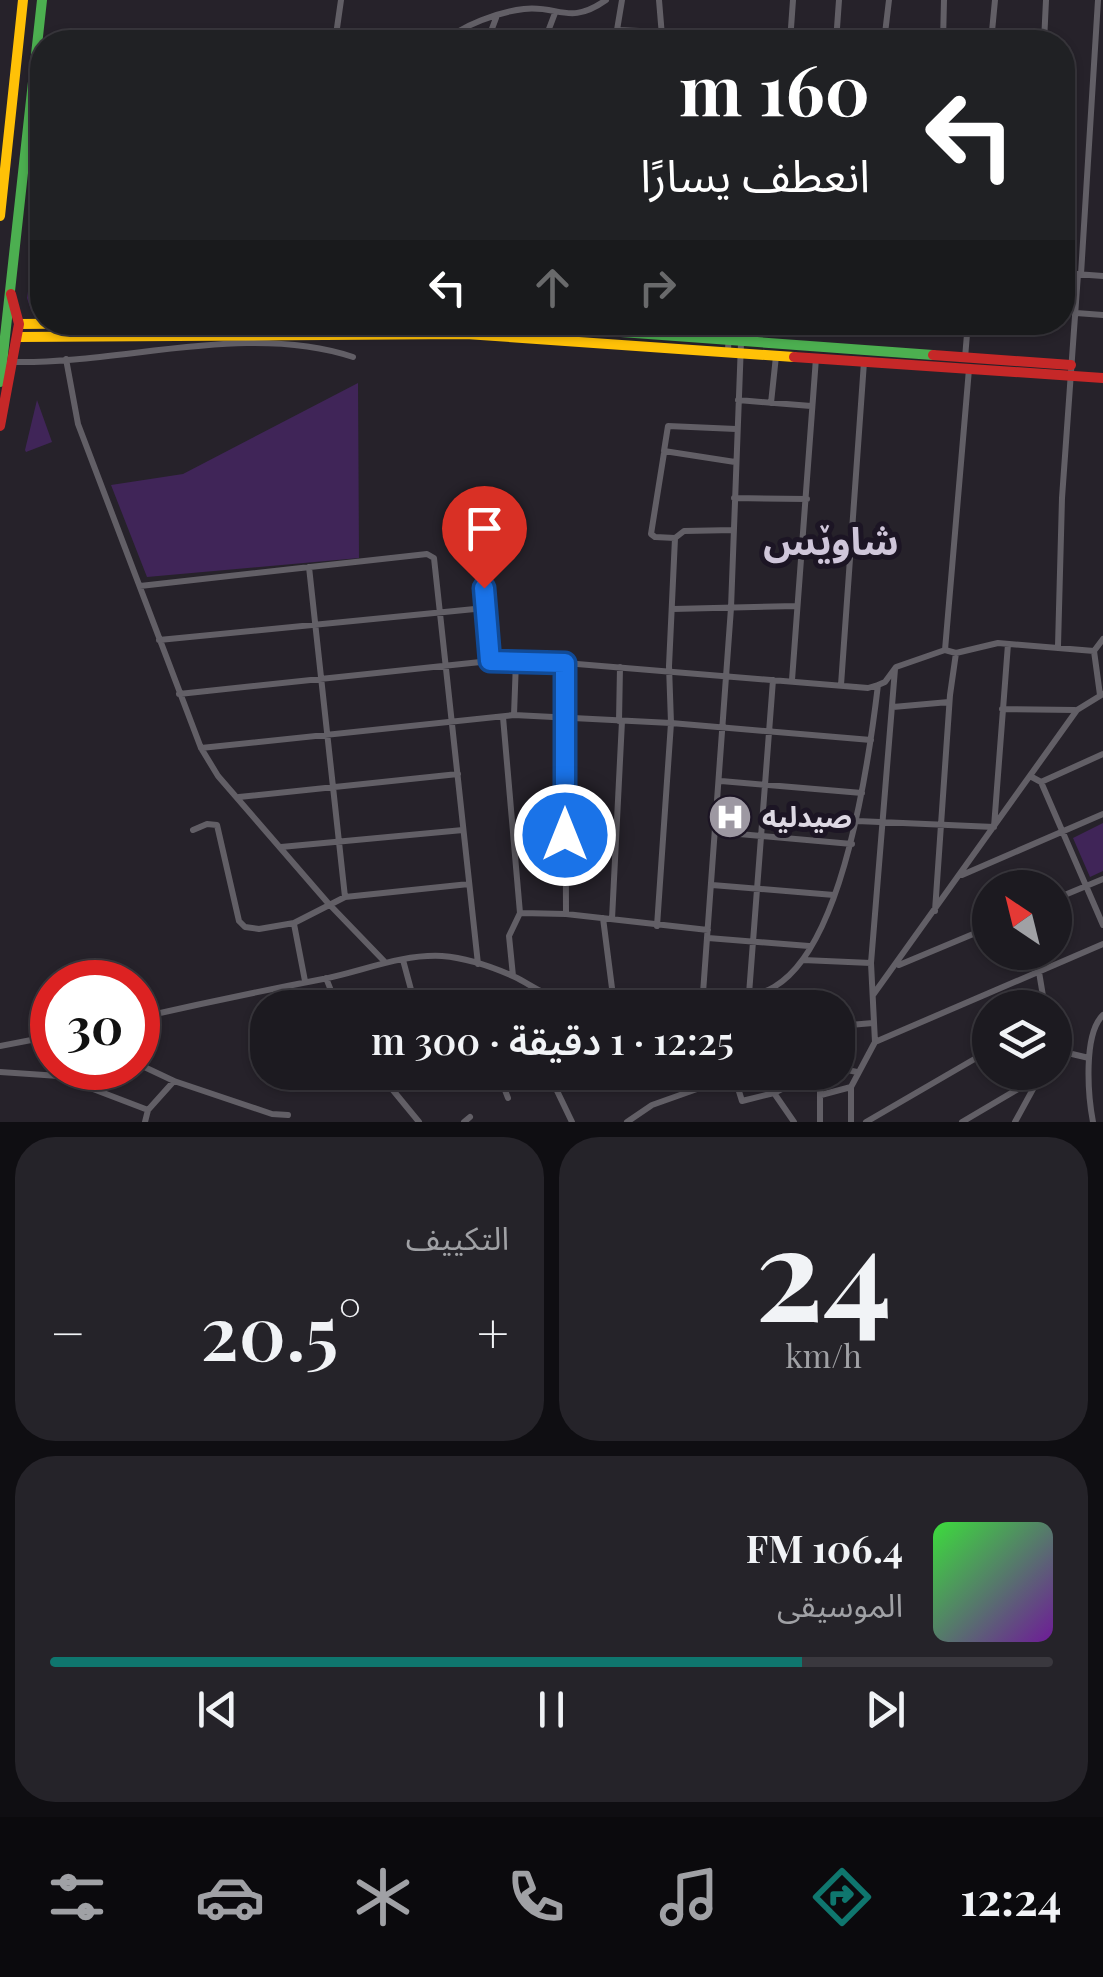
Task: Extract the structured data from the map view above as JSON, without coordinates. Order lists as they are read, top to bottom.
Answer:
{
  "districts": ["شاوێس"],
  "places": {
    "hospital": ["صیدلیە"]
  },
  "north": "top left",
  "page": {
    "turn": ["160 m", "انعطف يسارًا"],
    "limit": "30",
    "trip": "12:25 · 1 دقيقة · 300 m",
    "tile": [
      ["24", "km/h"],
      "التكييف"
    ],
    "heat": ["−", "20.5°", "+"],
    "song": ["106.4 FM", "الموسيقى"],
    "tabs": "12:24"
  }
}
